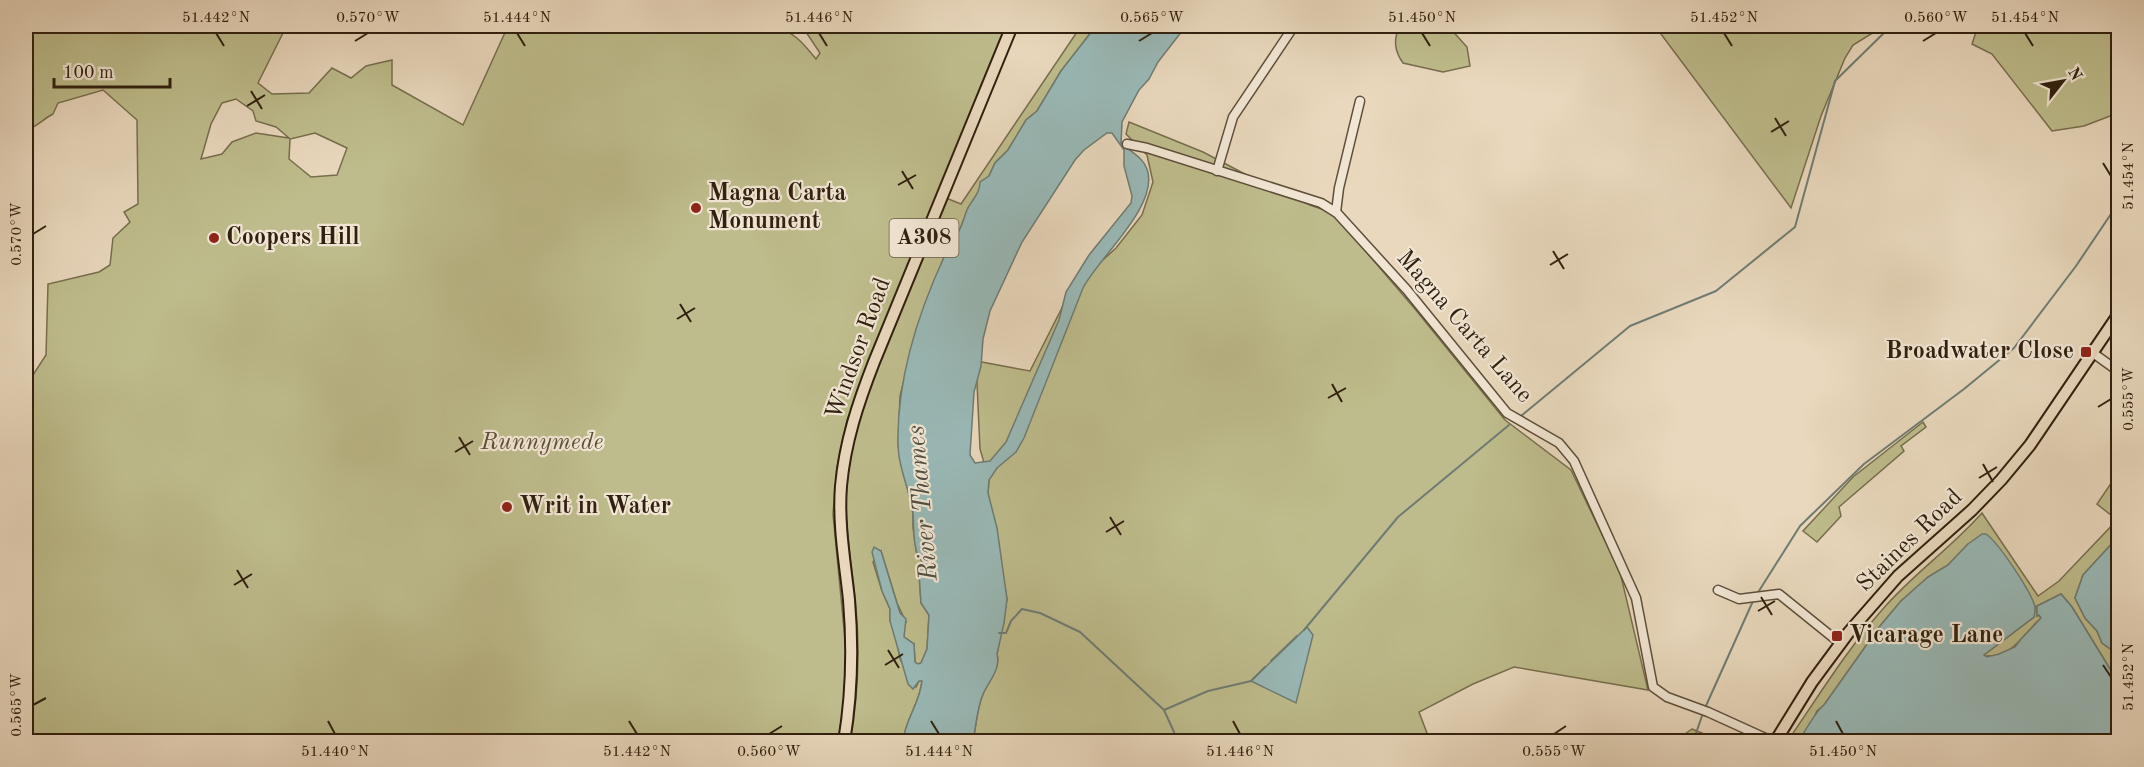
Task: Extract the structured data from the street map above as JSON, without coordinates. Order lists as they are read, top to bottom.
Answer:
{
  "streets": {
    "main road": ["A308", "Windsor Road", "Staines Road"],
    "street": ["Magna Carta Lane"]
  },
  "crossings": [
    ["Magna Carta Lane", "Staines Road"]
  ],
  "water": ["River Thames"],
  "parks": ["Runnymede"],
  "places": {
    "other": ["Magna Carta Monument", "Coopers Hill", "Writ in Water"],
    "transit": ["Broadwater Close", "Vicarage Lane"]
  },
  "scale_bar": "100 m",
  "north": "top right",
  "coordinates": [
    "51.442°N",
    "0.570°W",
    "51.444°N",
    "51.446°N",
    "0.565°W",
    "51.450°N",
    "51.452°N",
    "0.560°W",
    "51.454°N",
    "0.555°W",
    "51.440°N"
  ]
}
